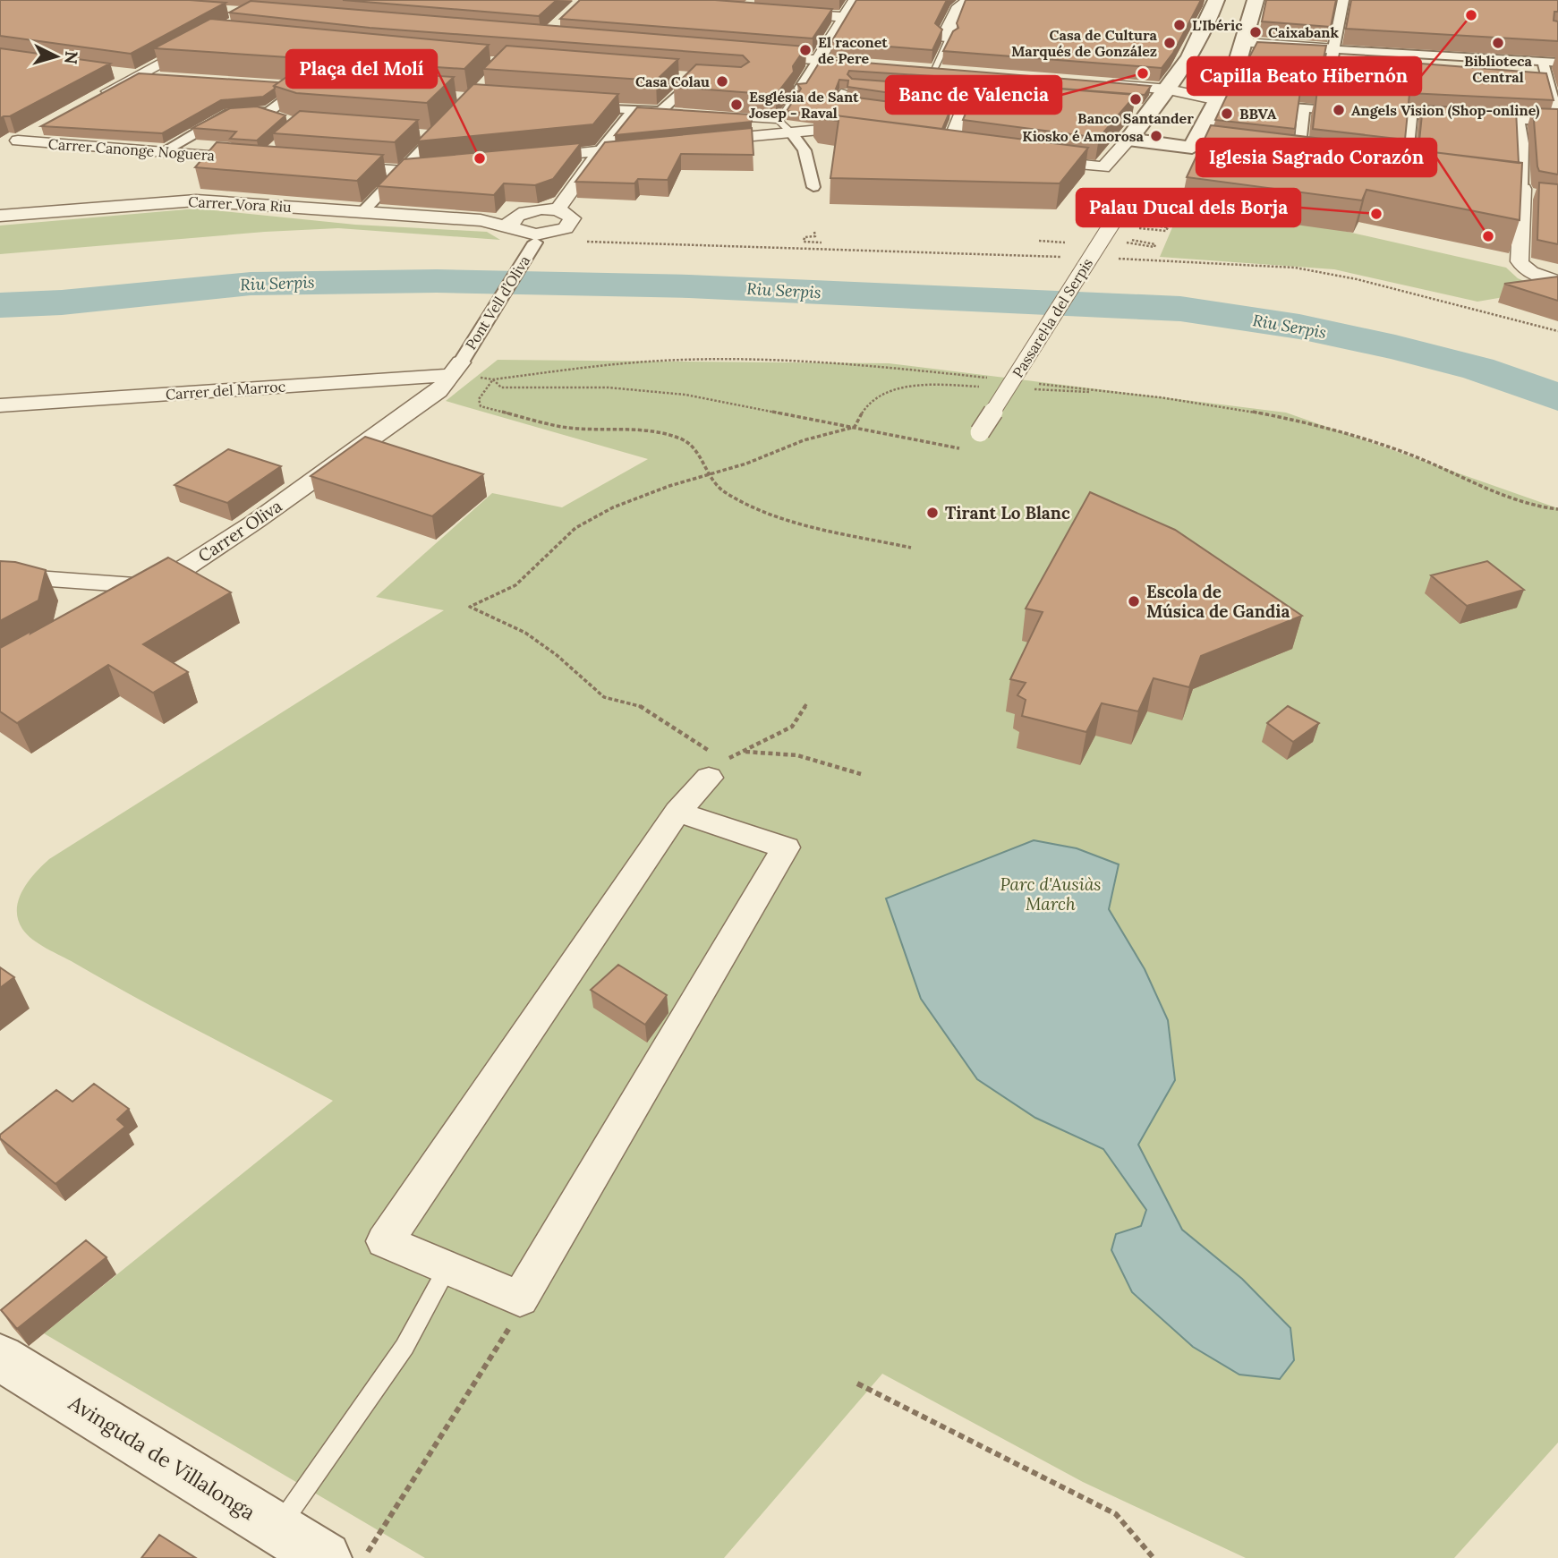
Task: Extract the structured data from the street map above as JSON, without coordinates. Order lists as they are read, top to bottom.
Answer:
{
  "streets": {
    "street": [
      "Carrer Canonge Noguera",
      "Carrer Vora Riu",
      "Pont Vell d’Oliva",
      "Passarel·la del Serpis",
      "Carrer del Marroc",
      "Carrer Oliva",
      "Avinguda de Villalonga"
    ]
  },
  "crossings": [
    ["Pont Vell d’Oliva", "Carrer del Marroc"],
    ["Pont Vell d’Oliva", "Carrer Oliva"],
    ["Carrer del Marroc", "Carrer Oliva"]
  ],
  "water": ["Riu Serpis"],
  "parks": ["Parc d'Ausiàs March"],
  "places": [
    "Capilla Beato Hibernón",
    "L'Ibéric",
    "Caixabank",
    "Casa de Cultura Marqués de González",
    "Biblioteca Central",
    "El raconet de Pere",
    "Banc de Valencia",
    "Casa Colau",
    "Banco Santander",
    "Església de Sant Josep - Raval",
    "Angels Vision (Shop-online)",
    "BBVA",
    "Kiosko é Amorosa",
    "Plaça del Molí",
    "Palau Ducal dels Borja",
    "Iglesia Sagrado Corazón",
    "Tirant Lo Blanc",
    "Escola de Música de Gandia"
  ],
  "north": "right"
}
